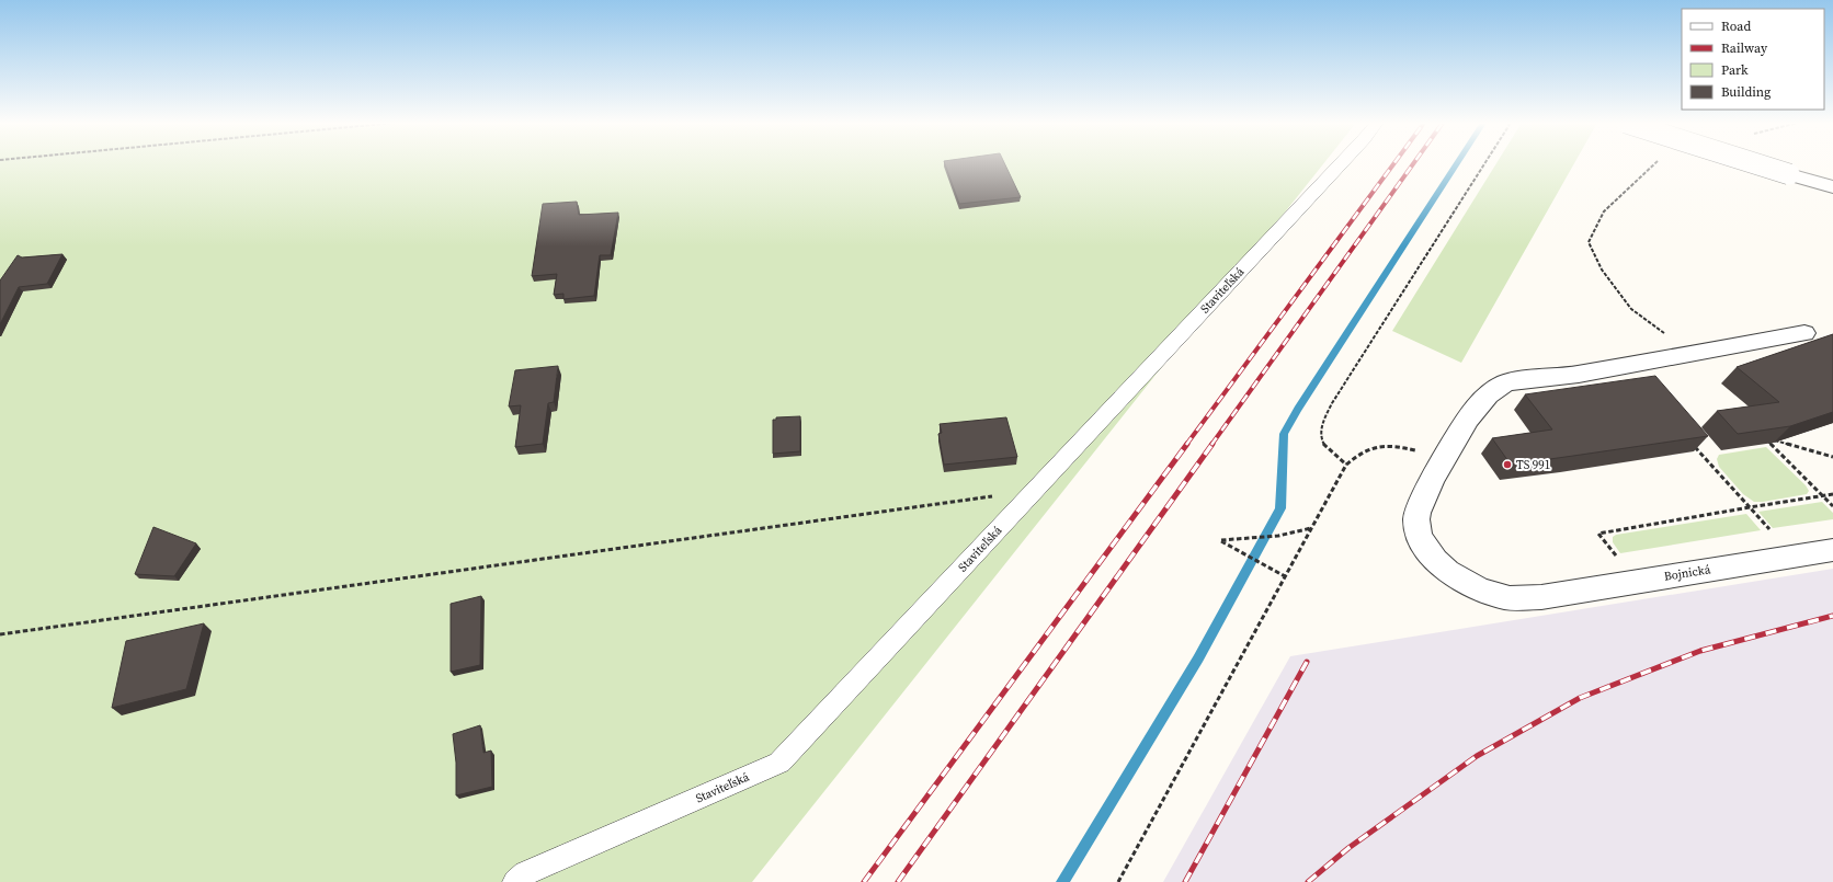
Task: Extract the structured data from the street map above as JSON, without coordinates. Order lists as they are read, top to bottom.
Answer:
{
  "streets": {
    "street": ["Bojnická"],
    "lane": ["Staviteľská"]
  },
  "places": ["TS 991"],
  "legend": [
    "Road",
    "Railway",
    "Park",
    "Building"
  ]
}
